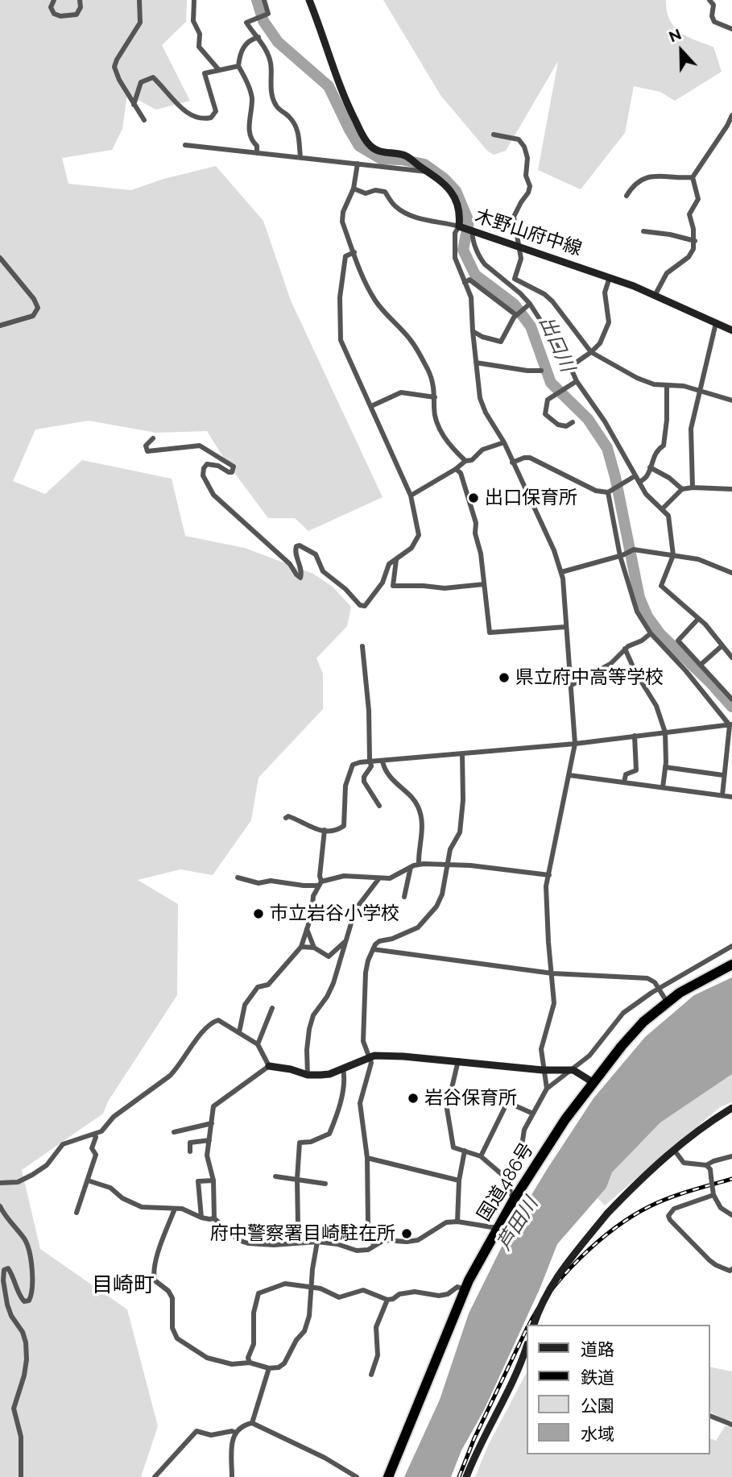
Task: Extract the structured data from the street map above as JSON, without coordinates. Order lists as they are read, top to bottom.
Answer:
{
  "streets": {
    "highway": ["国道486号"],
    "street": ["木野山府中線"]
  },
  "districts": ["目崎町"],
  "water": ["出口川", "芦田川"],
  "places": [
    "出口保育所",
    "県立府中高等学校",
    "市立岩谷小学校",
    "岩谷保育所",
    "府中警察署目崎駐在所"
  ],
  "legend": [
    "道路",
    "鉄道",
    "公園",
    "水域"
  ],
  "north": "top"
}
